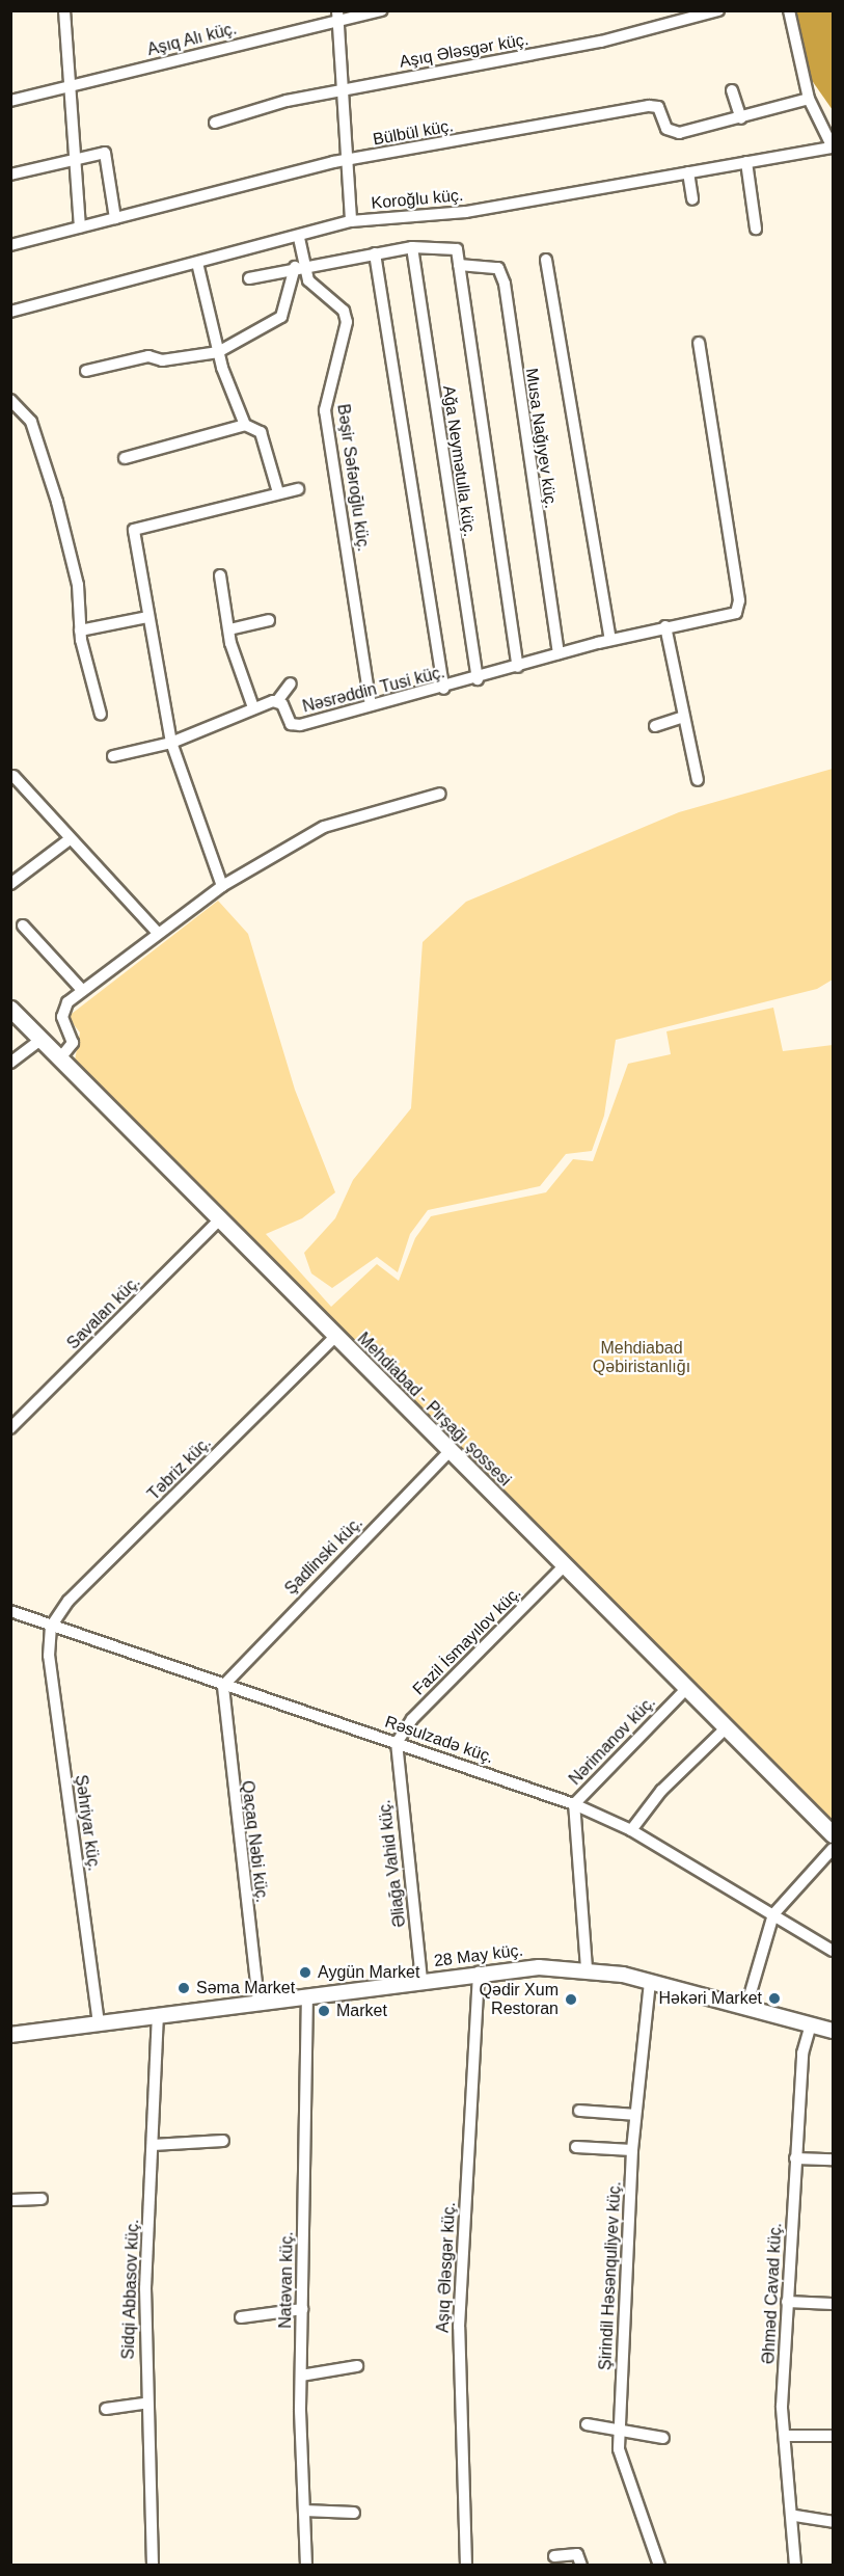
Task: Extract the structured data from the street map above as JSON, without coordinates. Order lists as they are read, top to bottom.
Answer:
{
  "streets": {
    "main road": ["Mehdiabad - Pirşağı şossesi"],
    "street": [
      "Aşıq Alı küç.",
      "Aşıq Ələsgər küç.",
      "Bülbül küç.",
      "Koroğlu küç.",
      "Musa Nağıyev küç.",
      "Ağa Neymətulla küç.",
      "Bəşir Səfəroğlu küç.",
      "Nəsrəddin Tusi küç.",
      "Savalan küç.",
      "Təbriz küç.",
      "Şadlinski küç.",
      "Fazil İsmayılov küç.",
      "Rəsulzadə küç.",
      "Nərimanov küç.",
      "Şəhriyar küç.",
      "Qaçaq Nəbi küç.",
      "Əliağa Vahid küç.",
      "28 May küç.",
      "Şirindil Həsənquliyev küç.",
      "Natəvan küç.",
      "Sidqi Abbasov küç.",
      "Əhməd Cavad küç."
    ]
  },
  "crossings": [
    ["Aşıq Ələsgər küç.", "28 May küç."],
    ["Koroğlu küç.", "Bəşir Səfəroğlu küç."],
    ["Musa Nağıyev küç.", "Nəsrəddin Tusi küç."],
    ["Ağa Neymətulla küç.", "Nəsrəddin Tusi küç."],
    ["Bəşir Səfəroğlu küç.", "Nəsrəddin Tusi küç."],
    ["Savalan küç.", "Mehdiabad - Pirşağı şossesi"],
    ["Mehdiabad - Pirşağı şossesi", "Təbriz küç."],
    ["Mehdiabad - Pirşağı şossesi", "Şadlinski küç."],
    ["Mehdiabad - Pirşağı şossesi", "Fazil İsmayılov küç."],
    ["Mehdiabad - Pirşağı şossesi", "Nərimanov küç."],
    ["Təbriz küç.", "Rəsulzadə küç."],
    ["Təbriz küç.", "Şəhriyar küç."],
    ["Şadlinski küç.", "Rəsulzadə küç."],
    ["Şadlinski küç.", "Qaçaq Nəbi küç."],
    ["Fazil İsmayılov küç.", "Rəsulzadə küç."],
    ["Fazil İsmayılov küç.", "Əliağa Vahid küç."],
    ["Rəsulzadə küç.", "Nərimanov küç."],
    ["Rəsulzadə küç.", "Şəhriyar küç."],
    ["Rəsulzadə küç.", "Qaçaq Nəbi küç."],
    ["Rəsulzadə küç.", "Əliağa Vahid küç."],
    ["Nərimanov küç.", "28 May küç."],
    ["Şəhriyar küç.", "28 May küç."],
    ["Qaçaq Nəbi küç.", "28 May küç."],
    ["Əliağa Vahid küç.", "28 May küç."],
    ["28 May küç.", "Şirindil Həsənquliyev küç."],
    ["28 May küç.", "Natəvan küç."],
    ["28 May küç.", "Sidqi Abbasov küç."],
    ["28 May küç.", "Əhməd Cavad küç."]
  ],
  "parks": ["Mehdiabad Qəbiristanlığı"],
  "places": [
    "Aygün Market",
    "Səma Market",
    "Həkəri Market",
    "Qədir Xum Restoran",
    "Market"
  ]
}
